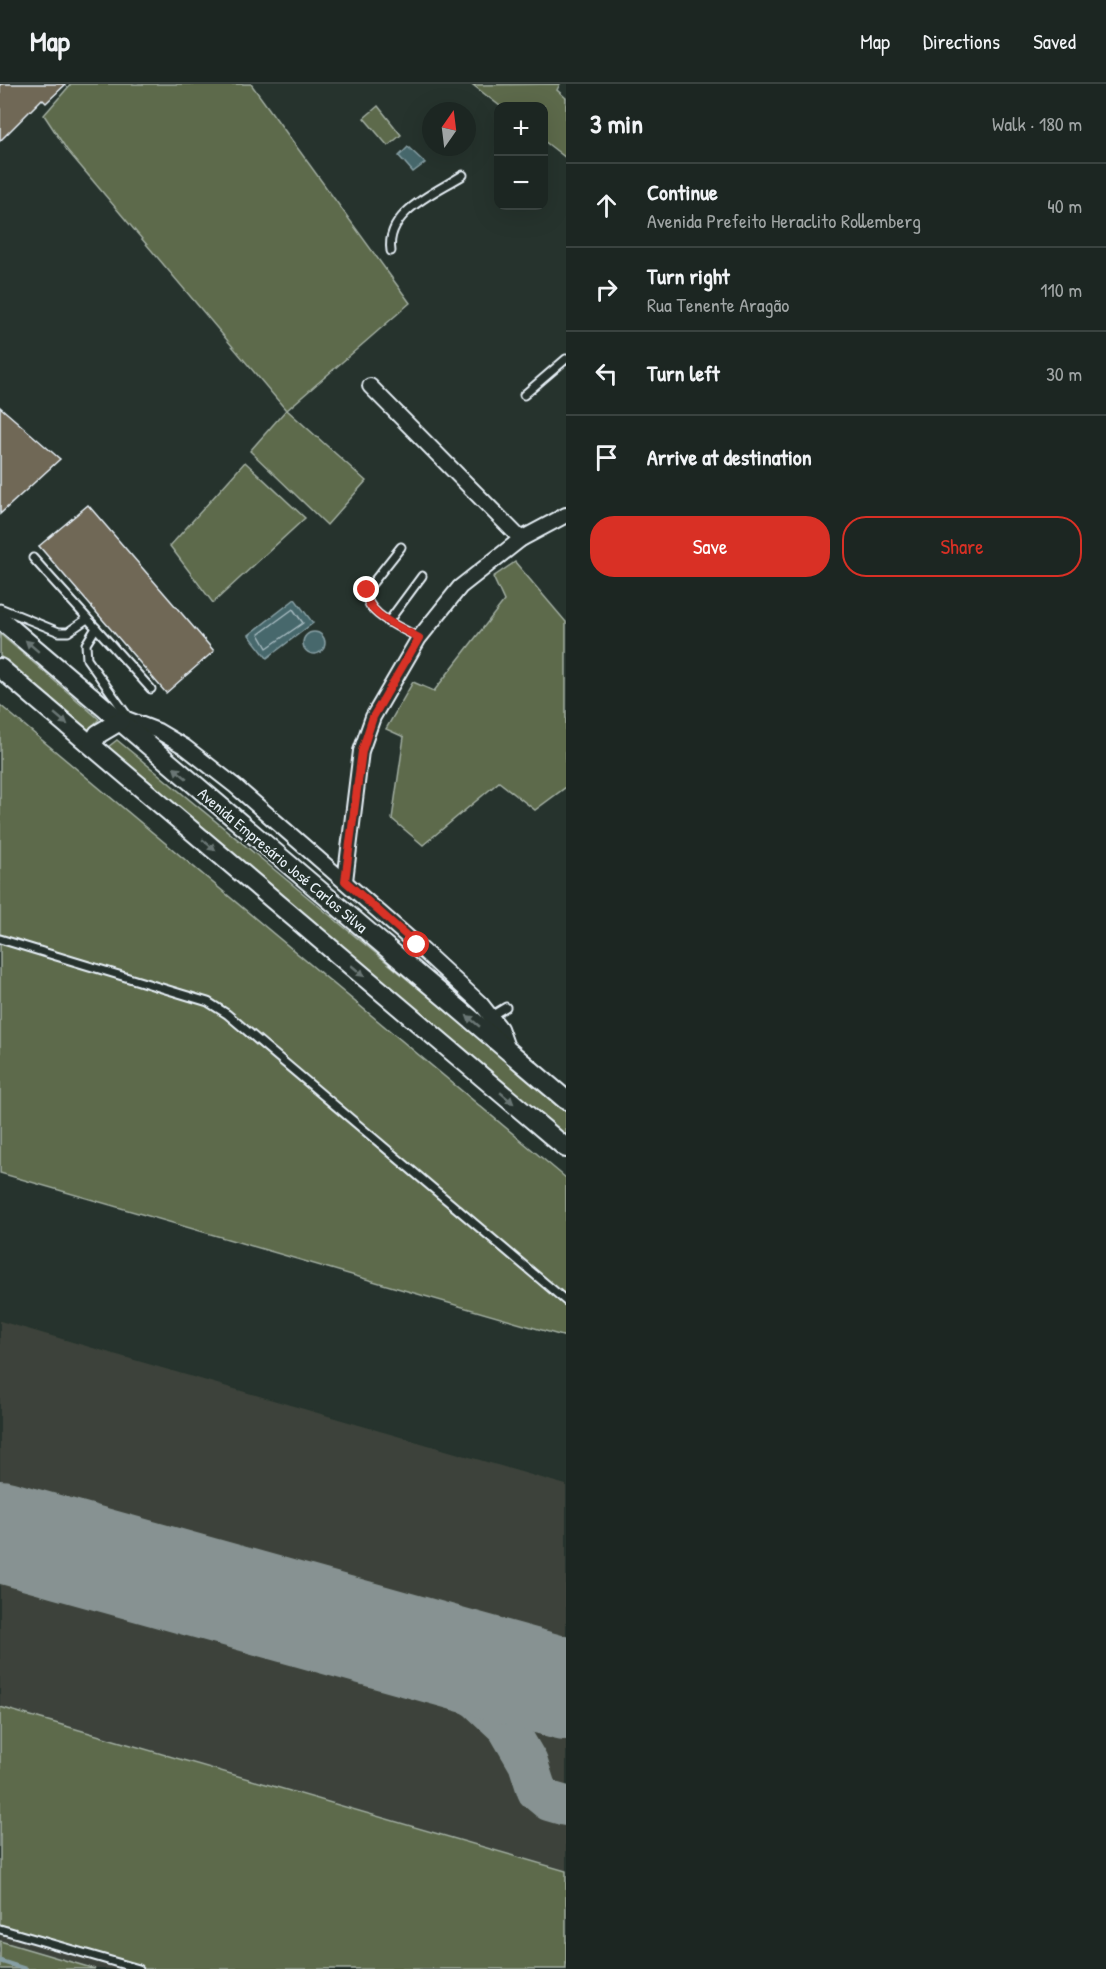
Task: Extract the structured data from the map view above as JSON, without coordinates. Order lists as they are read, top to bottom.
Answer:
{
  "streets": {
    "main road": ["Avenida Empresário José Carlos Silva"]
  },
  "north": "top",
  "page": {
    "header": "Map",
    "nav": ["Map", "Directions", "Saved"],
    "heading": ["3 min", "Walk · 180 m"],
    "map_buttons": ["+", "−"],
    "list": [
      ["Continue", "Avenida Prefeito Heraclito Rollemberg", "40 m"],
      ["Turn right", "Rua Tenente Aragão", "110 m"],
      ["Turn left", "30 m"],
      "Arrive at destination"
    ],
    "buttons": ["Save", "Share"]
  }
}
